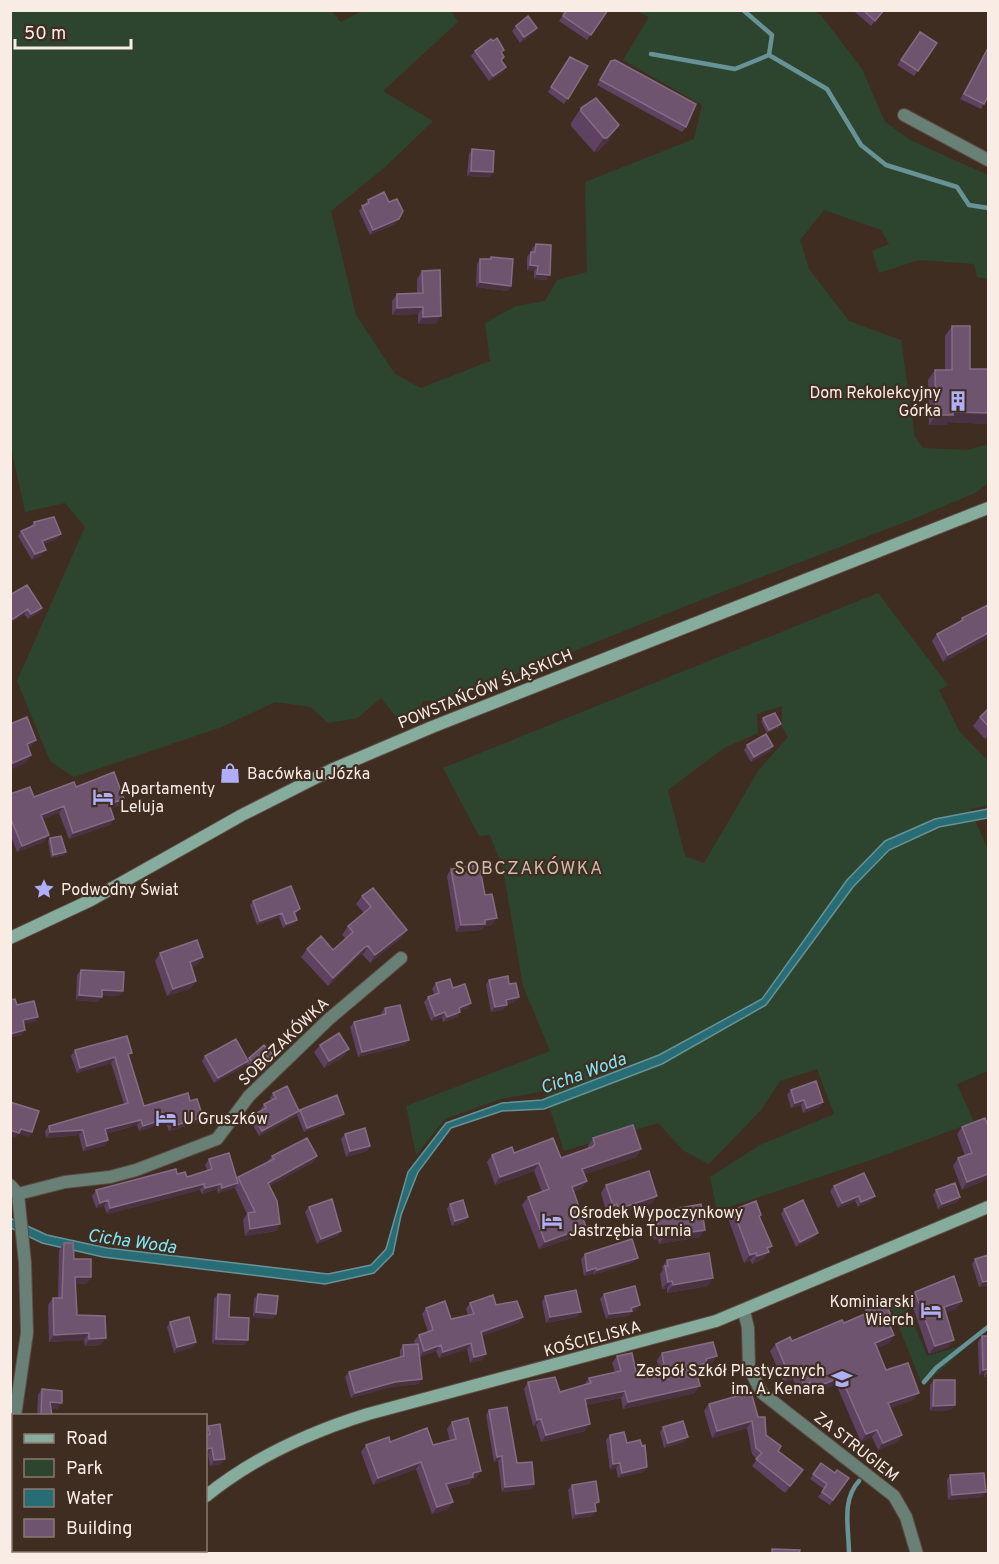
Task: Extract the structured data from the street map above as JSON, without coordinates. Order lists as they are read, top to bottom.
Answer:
{
  "streets": {
    "street": [
      "POWSTAŃCÓW ŚLĄSKICH",
      "SOBCZAKÓWKA",
      "KOŚCIELISKA",
      "ZA STRUGIEM"
    ]
  },
  "crossings": [
    ["KOŚCIELISKA", "ZA STRUGIEM"]
  ],
  "districts": ["SOBCZAKÓWKA"],
  "water": ["Cicha Woda"],
  "places": {
    "building": ["Dom Rekolekcyjny Górka"],
    "shop": ["Bacówka u Józka"],
    "hotel": [
      "Apartamenty Leluja",
      "U Gruszków",
      "Ośrodek Wypoczynkowy Jastrzębia Turnia",
      "Kominiarski Wierch"
    ],
    "place": ["Podwodny Świat"],
    "school or university": ["Zespół Szkół Plastycznych im. A. Kenara"]
  },
  "legend": [
    "Road",
    "Park",
    "Water",
    "Building"
  ],
  "scale_bar": "50 m"
}
